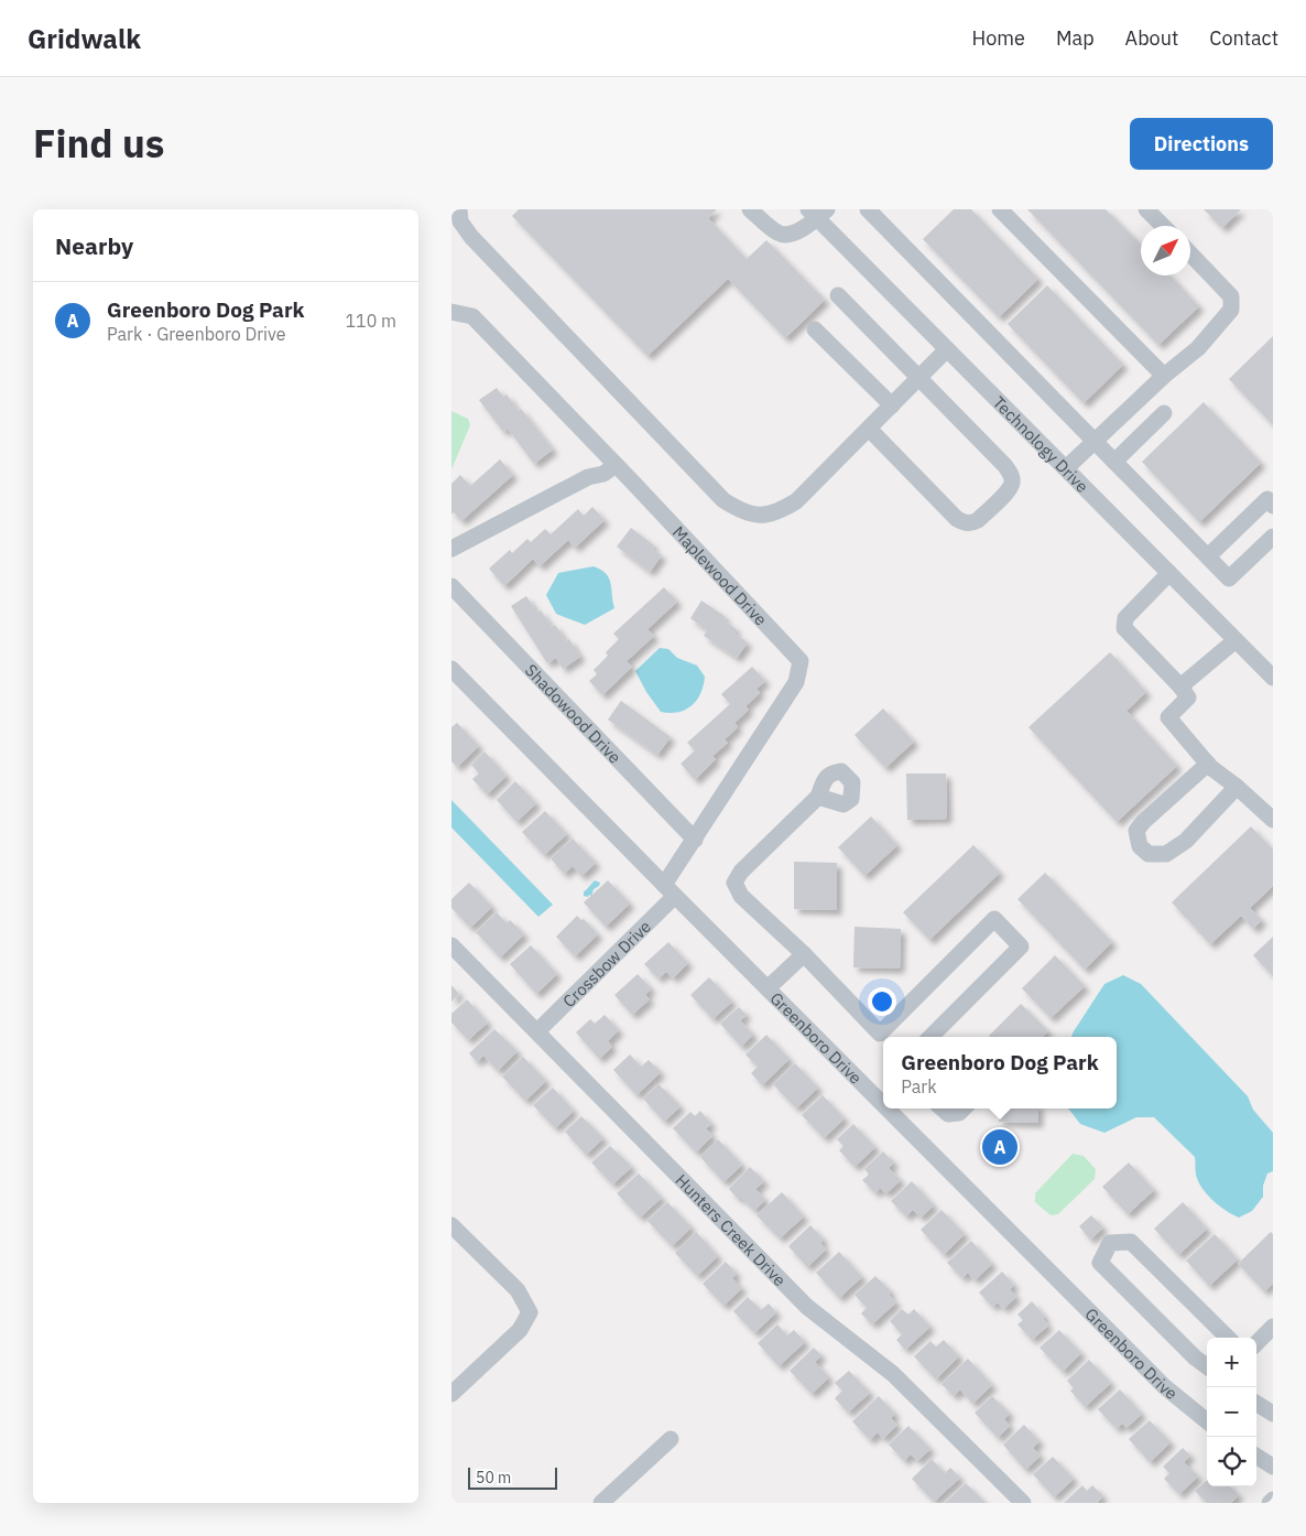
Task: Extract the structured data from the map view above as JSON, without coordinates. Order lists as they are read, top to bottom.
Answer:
{
  "streets": {
    "street": [
      "Technology Drive",
      "Maplewood Drive",
      "Shadowood Drive",
      "Crossbow Drive",
      "Greenboro Drive",
      "Hunters Creek Drive"
    ]
  },
  "crossings": [
    ["Maplewood Drive", "Shadowood Drive"],
    ["Maplewood Drive", "Crossbow Drive"],
    ["Maplewood Drive", "Greenboro Drive"],
    ["Crossbow Drive", "Greenboro Drive"],
    ["Crossbow Drive", "Hunters Creek Drive"]
  ],
  "scale_bar": "50 m",
  "north": "top right",
  "page": {
    "header": "Gridwalk",
    "nav": [
      "Home",
      "Map",
      "About",
      "Contact"
    ],
    "title": "Find us",
    "buttons": "Directions",
    "heading": "Nearby",
    "list": [
      {
        "mark": "A",
        "name": "Greenboro Dog Park",
        "note": "Park · Greenboro Drive",
        "value": "110 m"
      }
    ],
    "popup": ["Greenboro Dog Park", "Park"],
    "pins": "A",
    "map_buttons": ["+", "−"],
    "scale": "50 m"
  }
}
